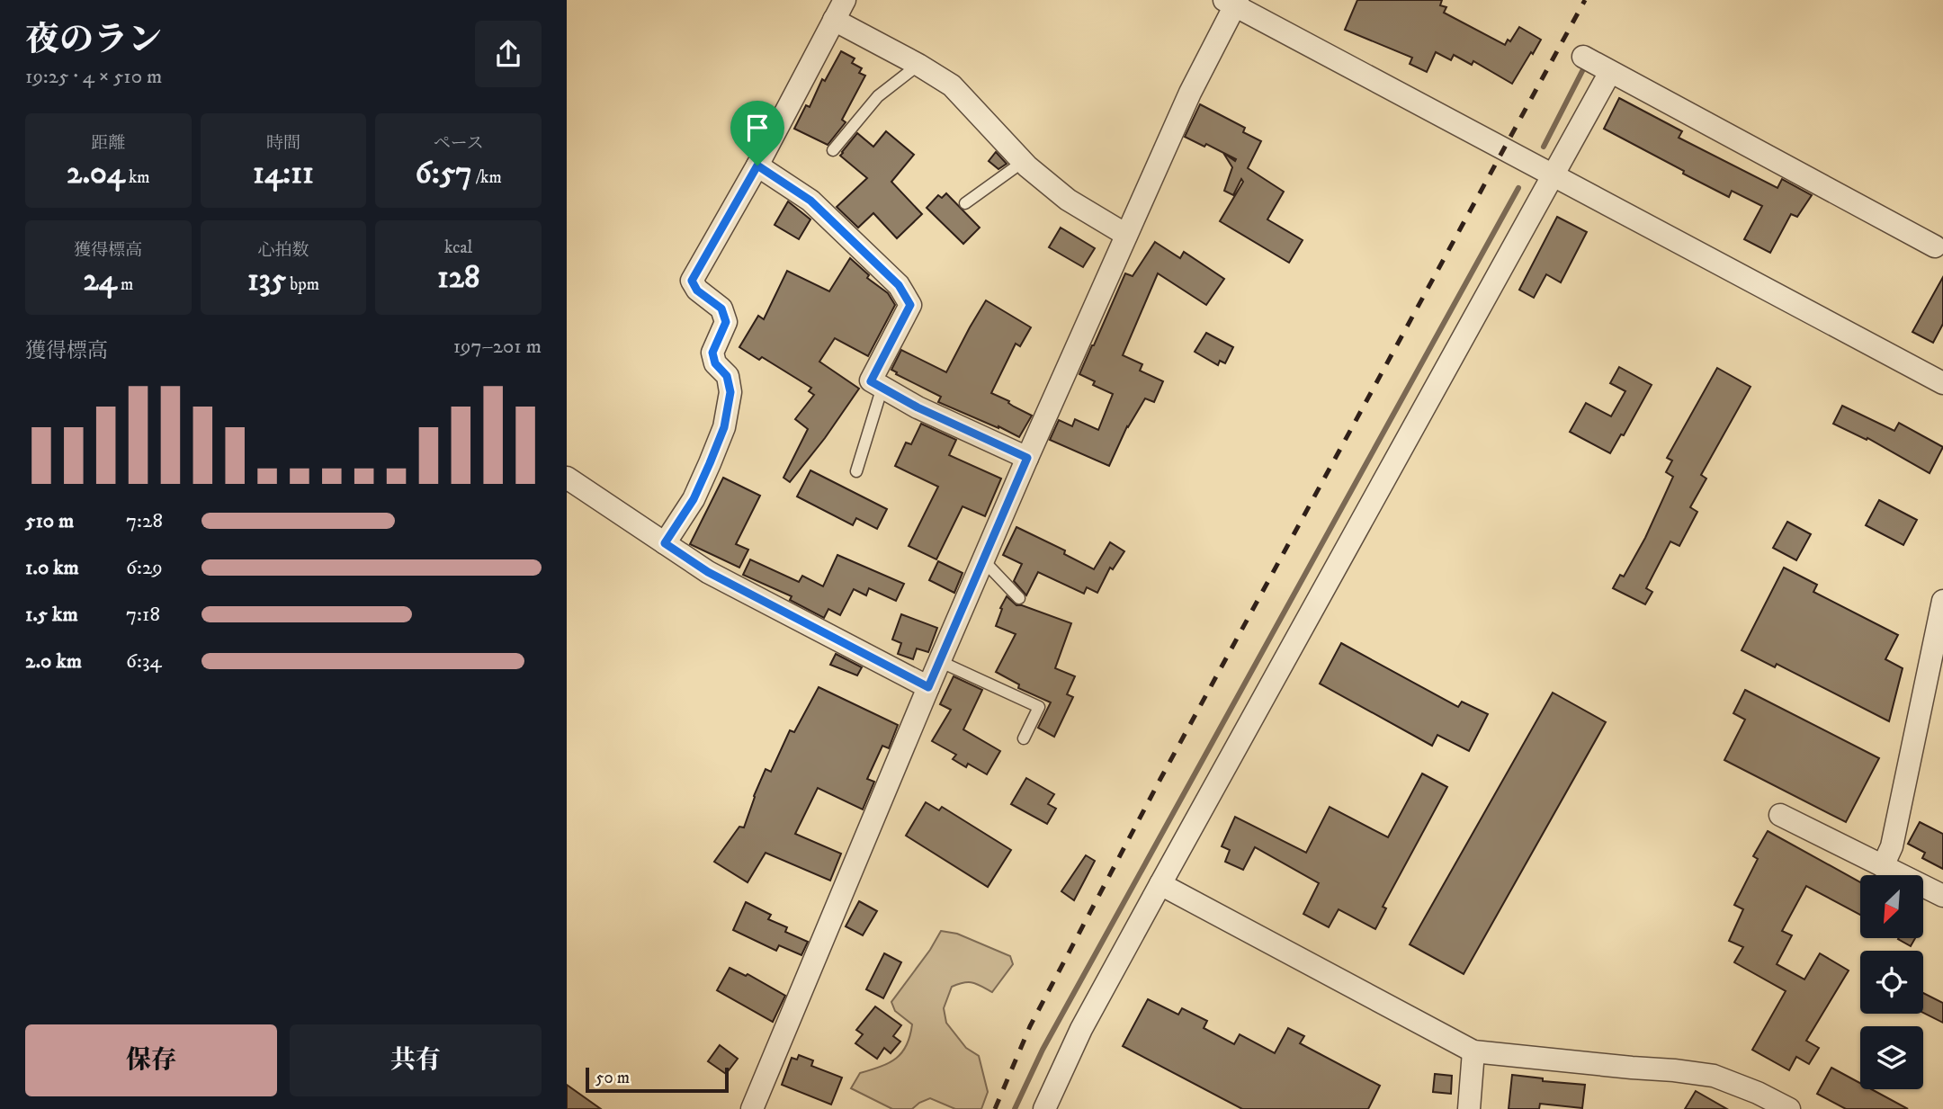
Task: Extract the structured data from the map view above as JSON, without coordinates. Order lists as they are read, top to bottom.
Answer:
{
  "scale_bar": "50 m",
  "north": "bottom left",
  "page": {
    "heading": ["夜のラン", "19:25 · 4 × 510 m"],
    "stats": [
      ["距離", "2.04 km"],
      ["時間", "14:11"],
      ["ペース", "6:57 /km"],
      ["獲得標高", "24 m"],
      ["心拍数", "135 bpm"],
      ["kcal", "128"]
    ],
    "chart": ["獲得標高", "197–201 m"],
    "list": [
      {
        "name": "510 m",
        "note": "7:28"
      },
      {
        "name": "1.0 km",
        "note": "6:29"
      },
      {
        "name": "1.5 km",
        "note": "7:18"
      },
      {
        "name": "2.0 km",
        "note": "6:34"
      }
    ],
    "buttons": ["保存", "共有"],
    "scale": "50 m"
  }
}
